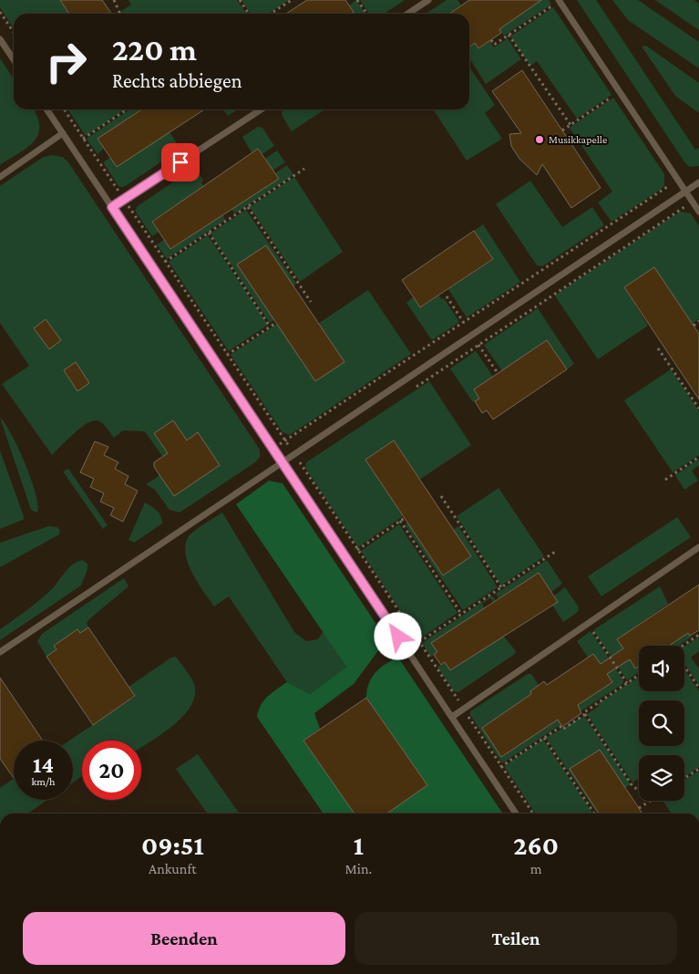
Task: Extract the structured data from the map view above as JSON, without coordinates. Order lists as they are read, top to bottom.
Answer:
{
  "places": ["Musikkapelle"],
  "page": {
    "turn": ["220 m", "Rechts abbiegen"],
    "speed": "14 km/h",
    "limit": "20",
    "eta": [
      "09:51",
      "Ankunft",
      "1",
      "Min.",
      "260",
      "m"
    ],
    "buttons": ["Beenden", "Teilen"]
  }
}
